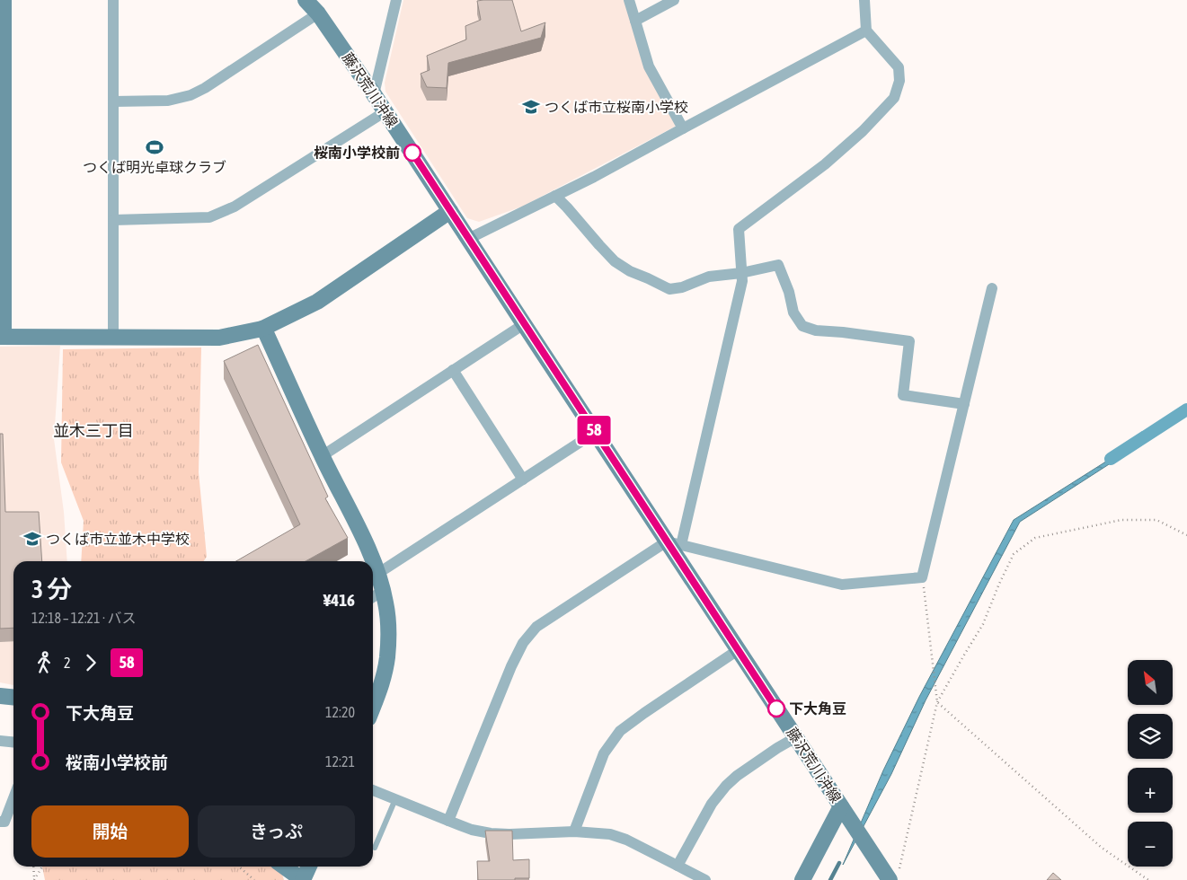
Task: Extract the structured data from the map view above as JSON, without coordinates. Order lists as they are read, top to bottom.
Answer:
{
  "streets": {
    "street": ["藤沢荒川沖線"]
  },
  "districts": ["並木三丁目"],
  "places": {
    "school or university": ["つくば市立桜南小学校", "つくば市立並木中学校"],
    "sports": ["つくば明光卓球クラブ"],
    "other": ["桜南小学校前", "下大角豆"]
  },
  "lines": ["bus line 58"],
  "north": "top left",
  "page": {
    "on_map": "58",
    "heading": ["3 分", "12:18 – 12:21 · バス", "¥416"],
    "legs": ["2", "58"],
    "map_buttons": ["+", "−"],
    "list": [
      {
        "name": "下大角豆",
        "value": "12:20"
      },
      {
        "name": "桜南小学校前",
        "value": "12:21"
      }
    ],
    "buttons": ["開始", "きっぷ"]
  }
}
